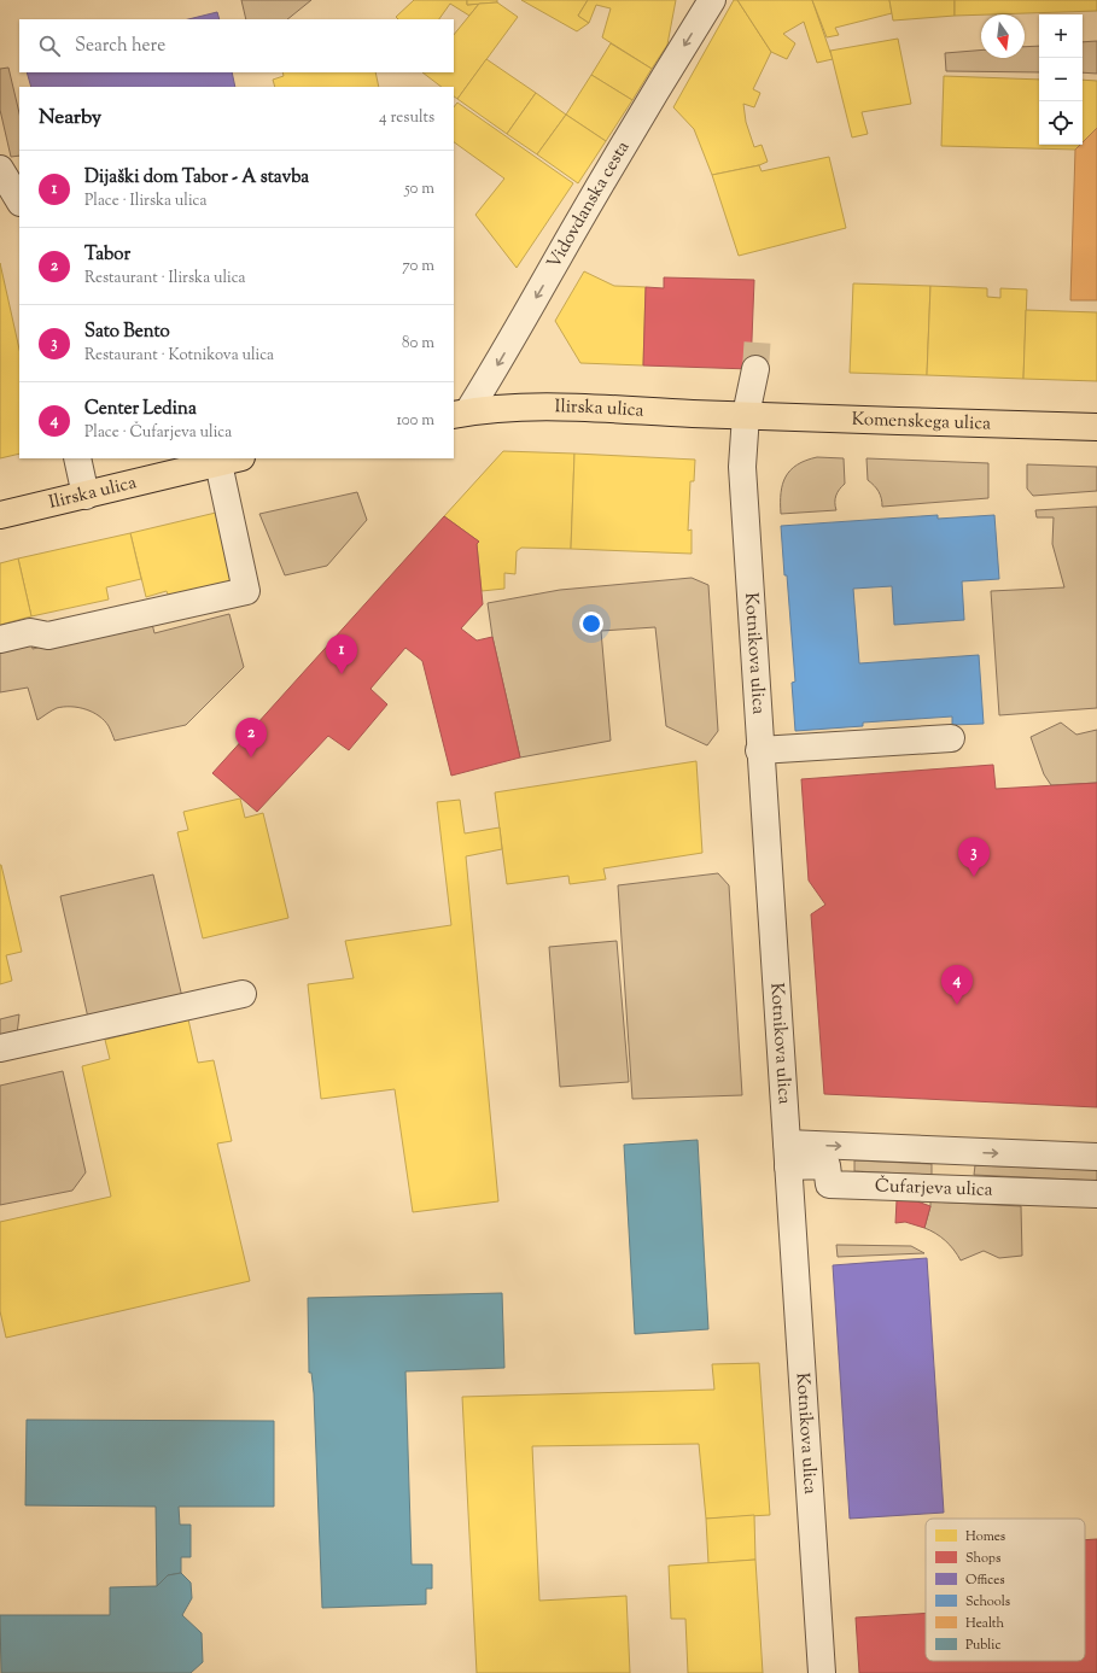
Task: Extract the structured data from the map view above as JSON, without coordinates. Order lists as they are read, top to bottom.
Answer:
{
  "streets": {
    "main road": ["Ilirska ulica", "Komenskega ulica"],
    "street": ["Vidovdanska cesta", "Kotnikova ulica", "Čufarjeva ulica"]
  },
  "crossings": [
    ["Vidovdanska cesta", "Ilirska ulica"],
    ["Ilirska ulica", "Komenskega ulica"],
    ["Ilirska ulica", "Kotnikova ulica"],
    ["Komenskega ulica", "Kotnikova ulica"],
    ["Kotnikova ulica", "Čufarjeva ulica"]
  ],
  "one_way": ["Vidovdanska cesta"],
  "legend": [
    "Homes",
    "Shops",
    "Offices",
    "Schools",
    "Health",
    "Public"
  ],
  "north": "bottom",
  "page": {
    "map_buttons": ["+", "−"],
    "search": "Search here",
    "heading": ["Nearby", "4 results"],
    "list": [
      {
        "mark": "1",
        "name": "Dijaški dom Tabor - A stavba",
        "note": "Place · Ilirska ulica",
        "value": "50 m"
      },
      {
        "mark": "2",
        "name": "Tabor",
        "note": "Restaurant · Ilirska ulica",
        "value": "70 m"
      },
      {
        "mark": "3",
        "name": "Sato Bento",
        "note": "Restaurant · Kotnikova ulica",
        "value": "80 m"
      },
      {
        "mark": "4",
        "name": "Center Ledina",
        "note": "Place · Čufarjeva ulica",
        "value": "100 m"
      }
    ],
    "pins": [
      "1",
      "2",
      "3",
      "4"
    ]
  }
}
